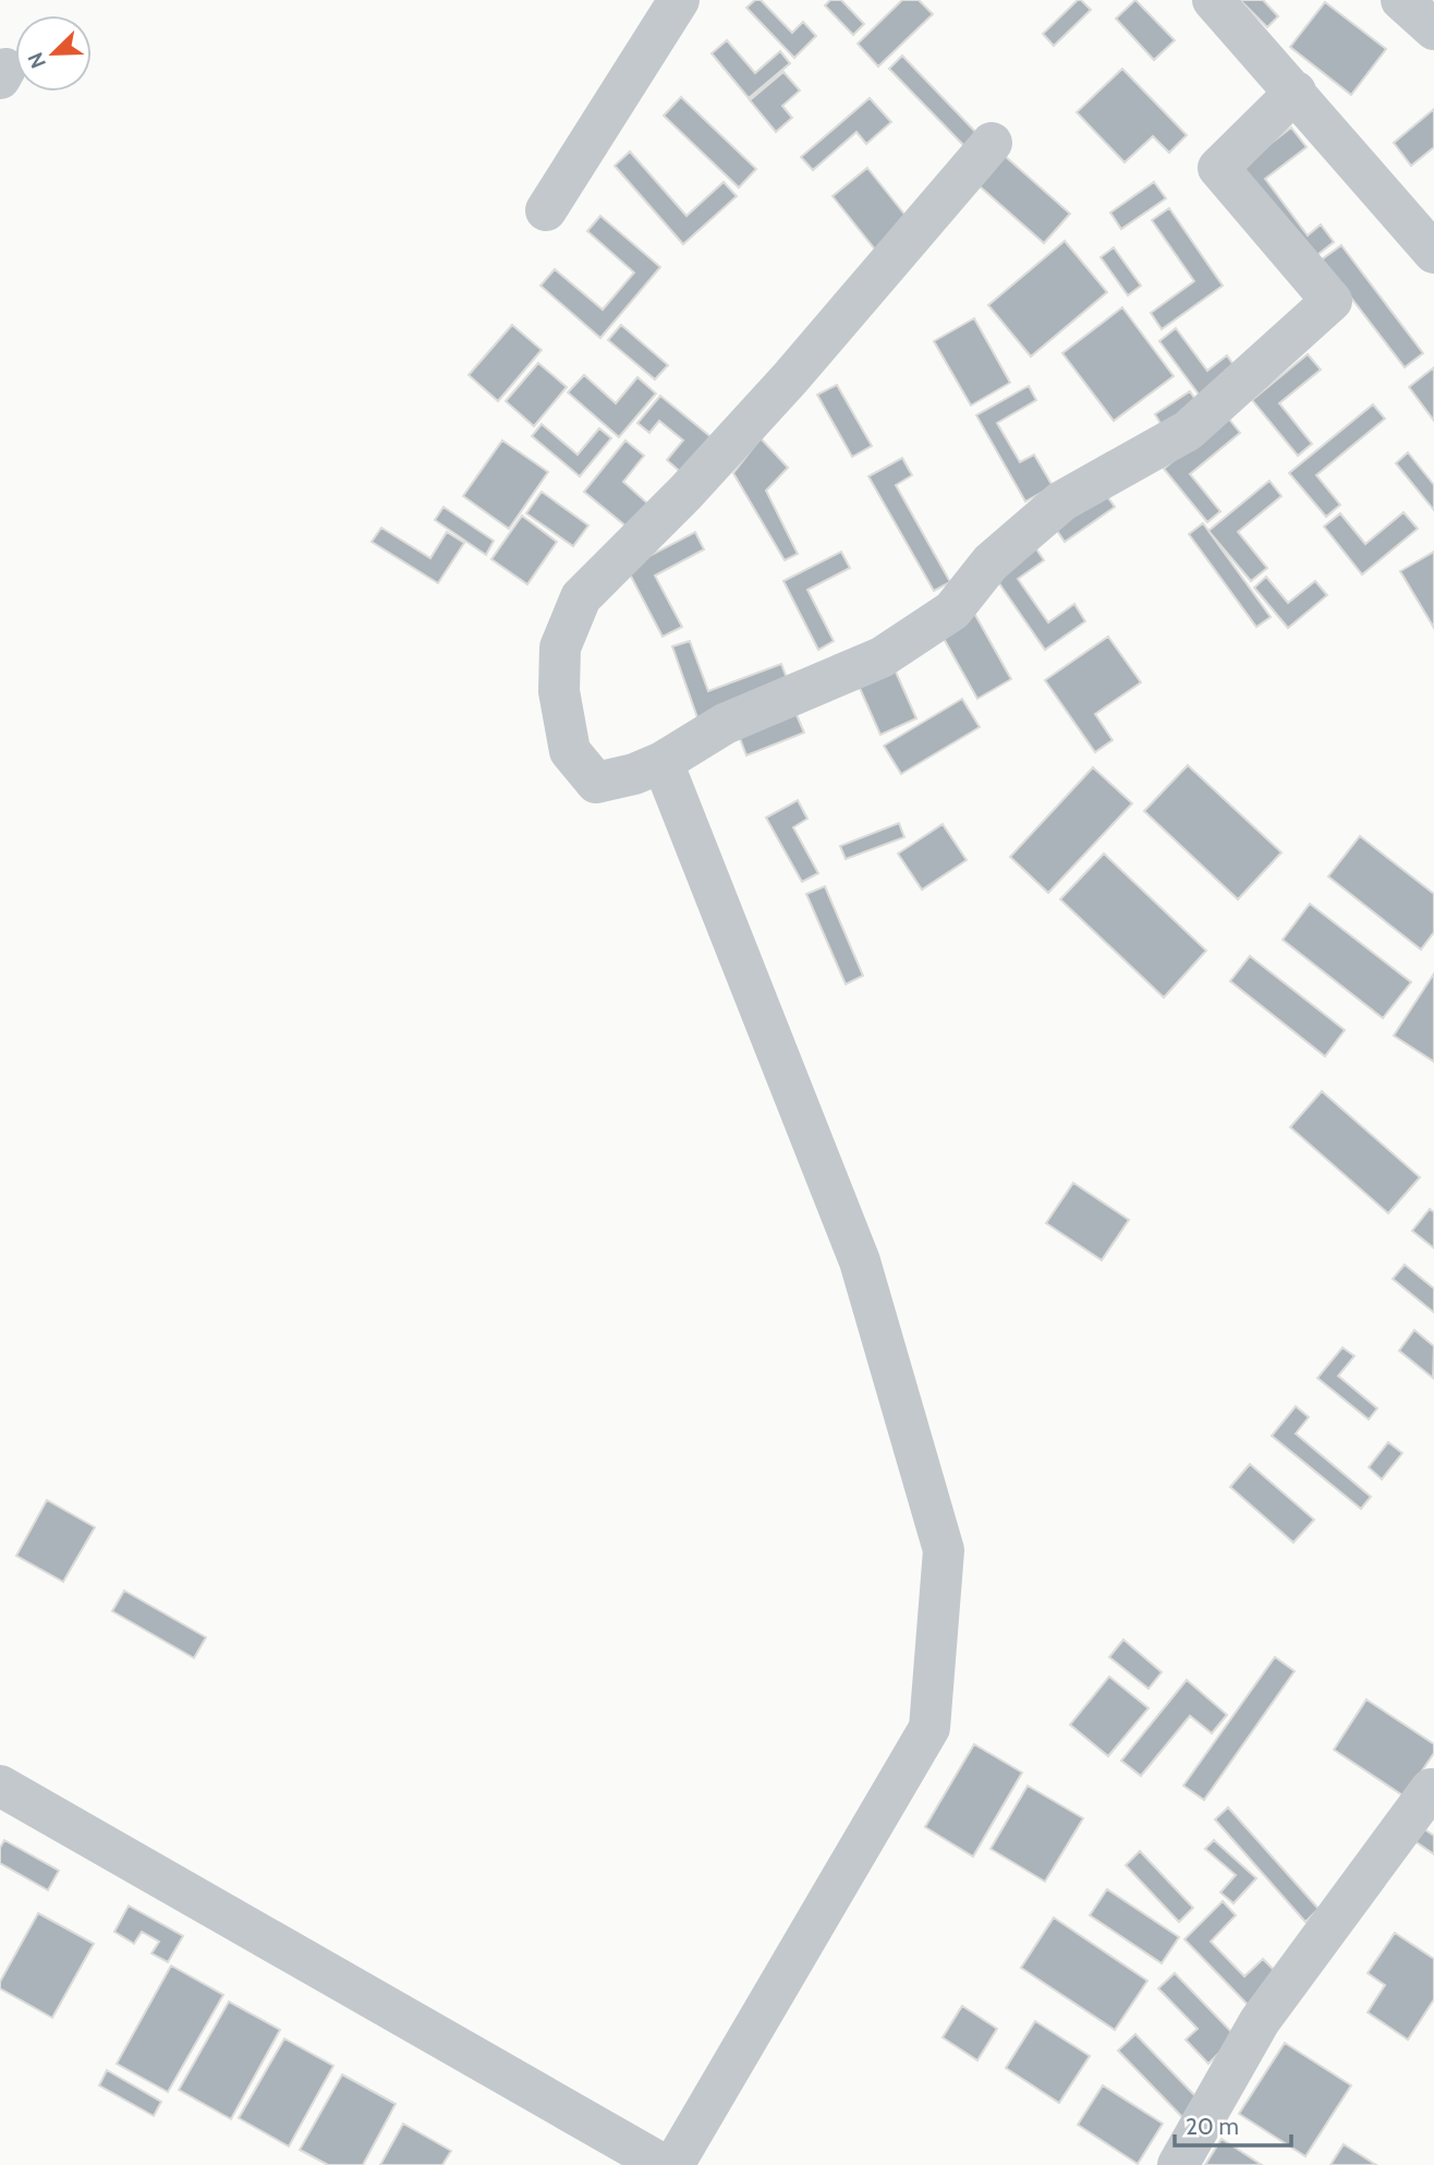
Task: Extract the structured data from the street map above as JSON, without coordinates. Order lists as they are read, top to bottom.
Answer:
{
  "scale_bar": "20 m",
  "north": "bottom left"
}
